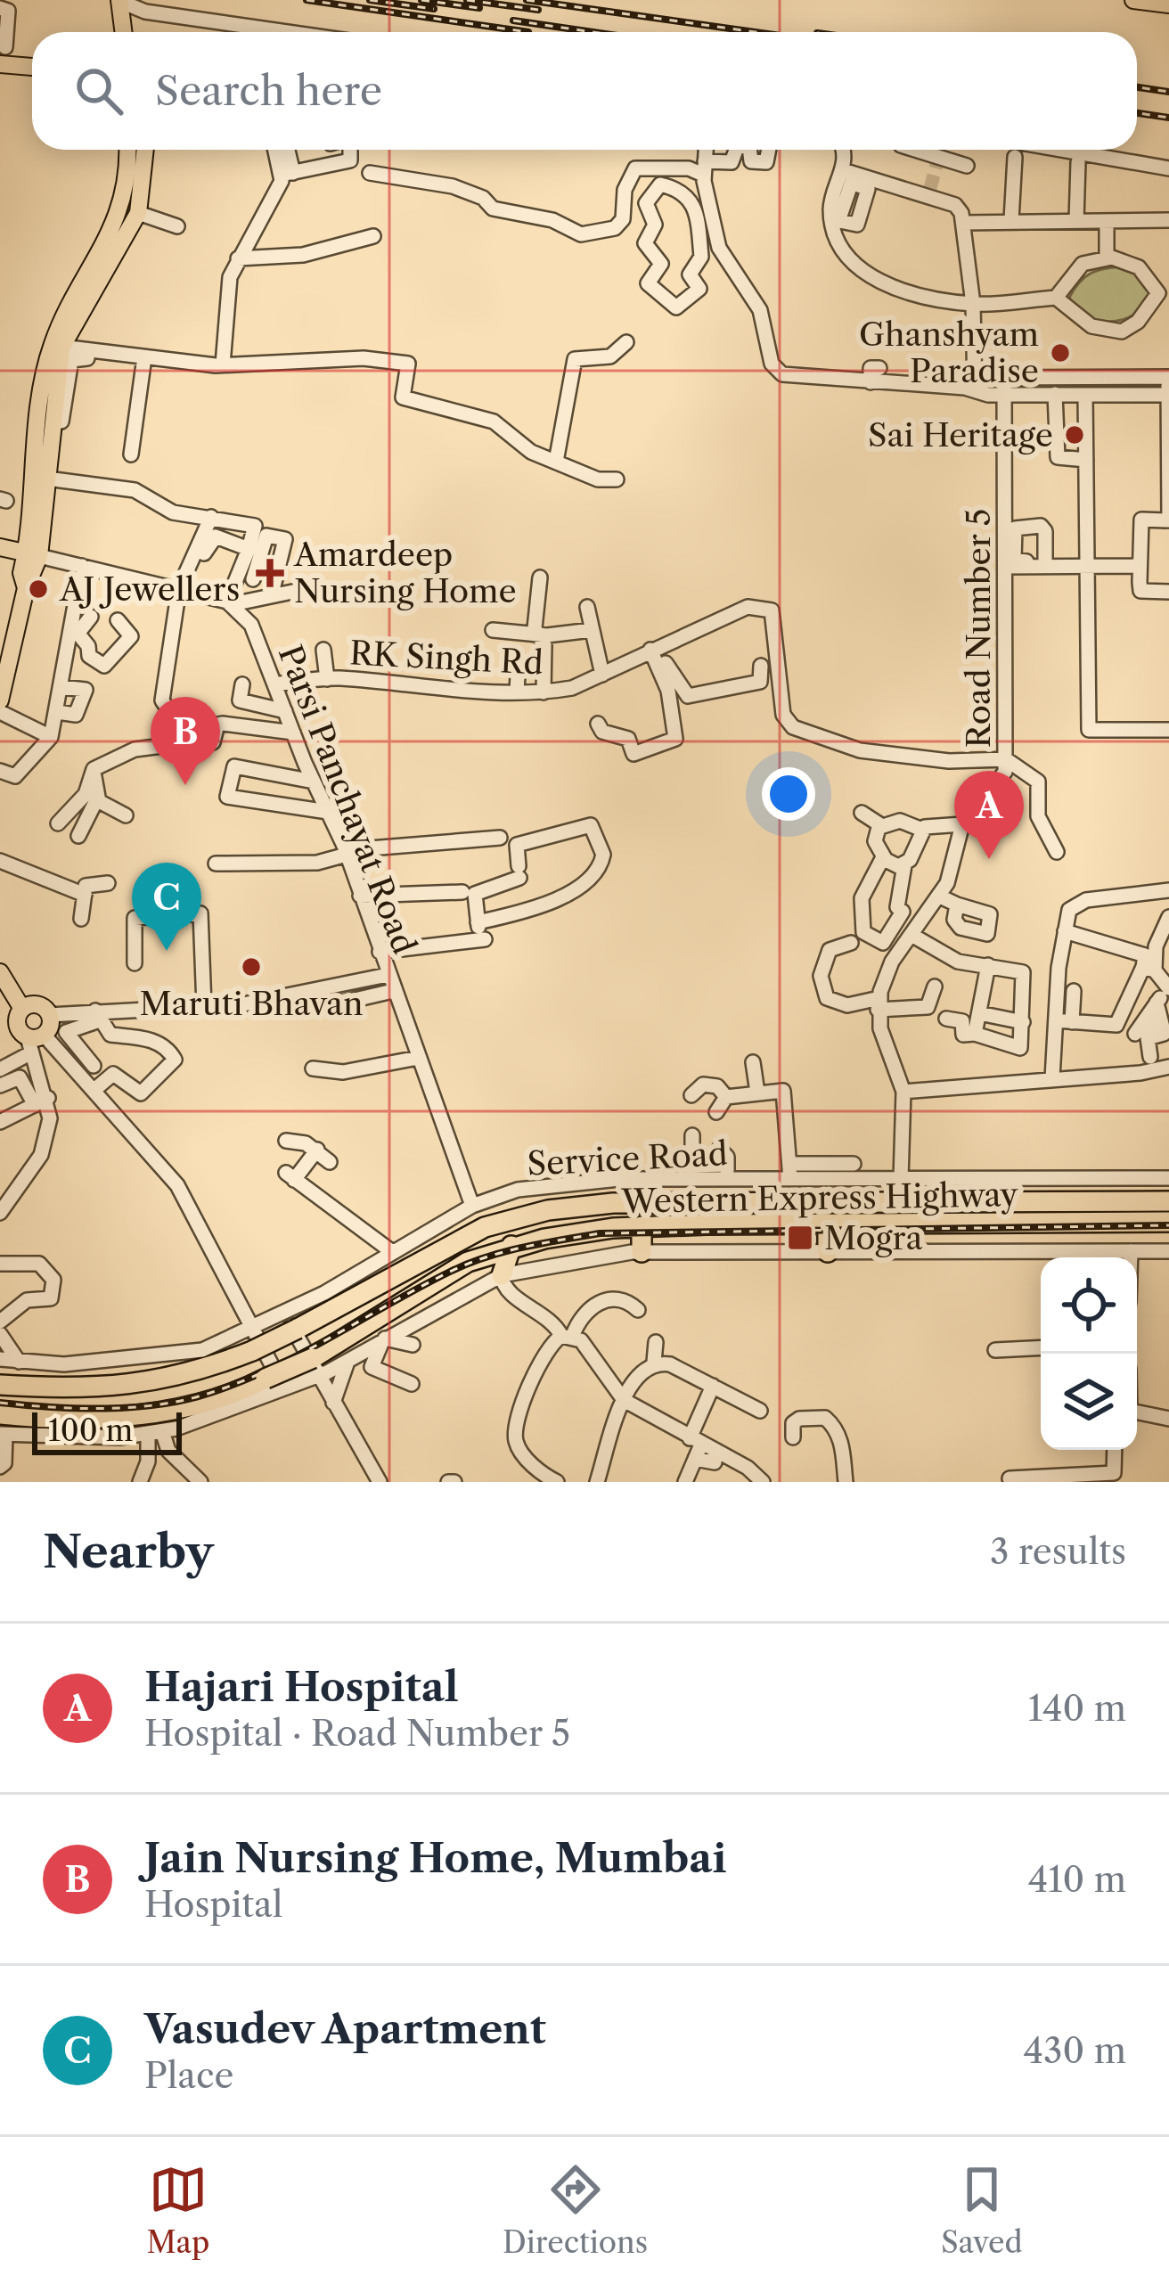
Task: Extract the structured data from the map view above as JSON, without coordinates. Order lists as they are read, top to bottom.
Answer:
{
  "streets": {
    "highway": ["Western Express Highway"],
    "street": [
      "Road Number 5",
      "RK Singh Rd",
      "Parsi Panchayat Road",
      "Service Road"
    ]
  },
  "crossings": [
    ["Road Number 5", "RK Singh Rd"],
    ["RK Singh Rd", "Parsi Panchayat Road"],
    ["Parsi Panchayat Road", "Service Road"]
  ],
  "places": {
    "other": [
      "Ghanshyam Paradise",
      "Sai Heritage",
      "AJ Jewellers",
      "Maruti Bhavan"
    ],
    "health": ["Amardeep Nursing Home"],
    "transit": ["Mogra"]
  },
  "scale_bar": "100 m",
  "page": {
    "search": "Search here",
    "pins": ["B", "A", "C"],
    "scale": "100 m",
    "heading": ["Nearby", "3 results"],
    "list": [
      {
        "mark": "A",
        "name": "Hajari Hospital",
        "note": "Hospital · Road Number 5",
        "value": "140 m"
      },
      {
        "mark": "B",
        "name": "Jain Nursing Home, Mumbai",
        "note": "Hospital",
        "value": "410 m"
      },
      {
        "mark": "C",
        "name": "Vasudev Apartment",
        "note": "Place",
        "value": "430 m"
      }
    ],
    "nav": ["Map", "Directions", "Saved"]
  }
}
